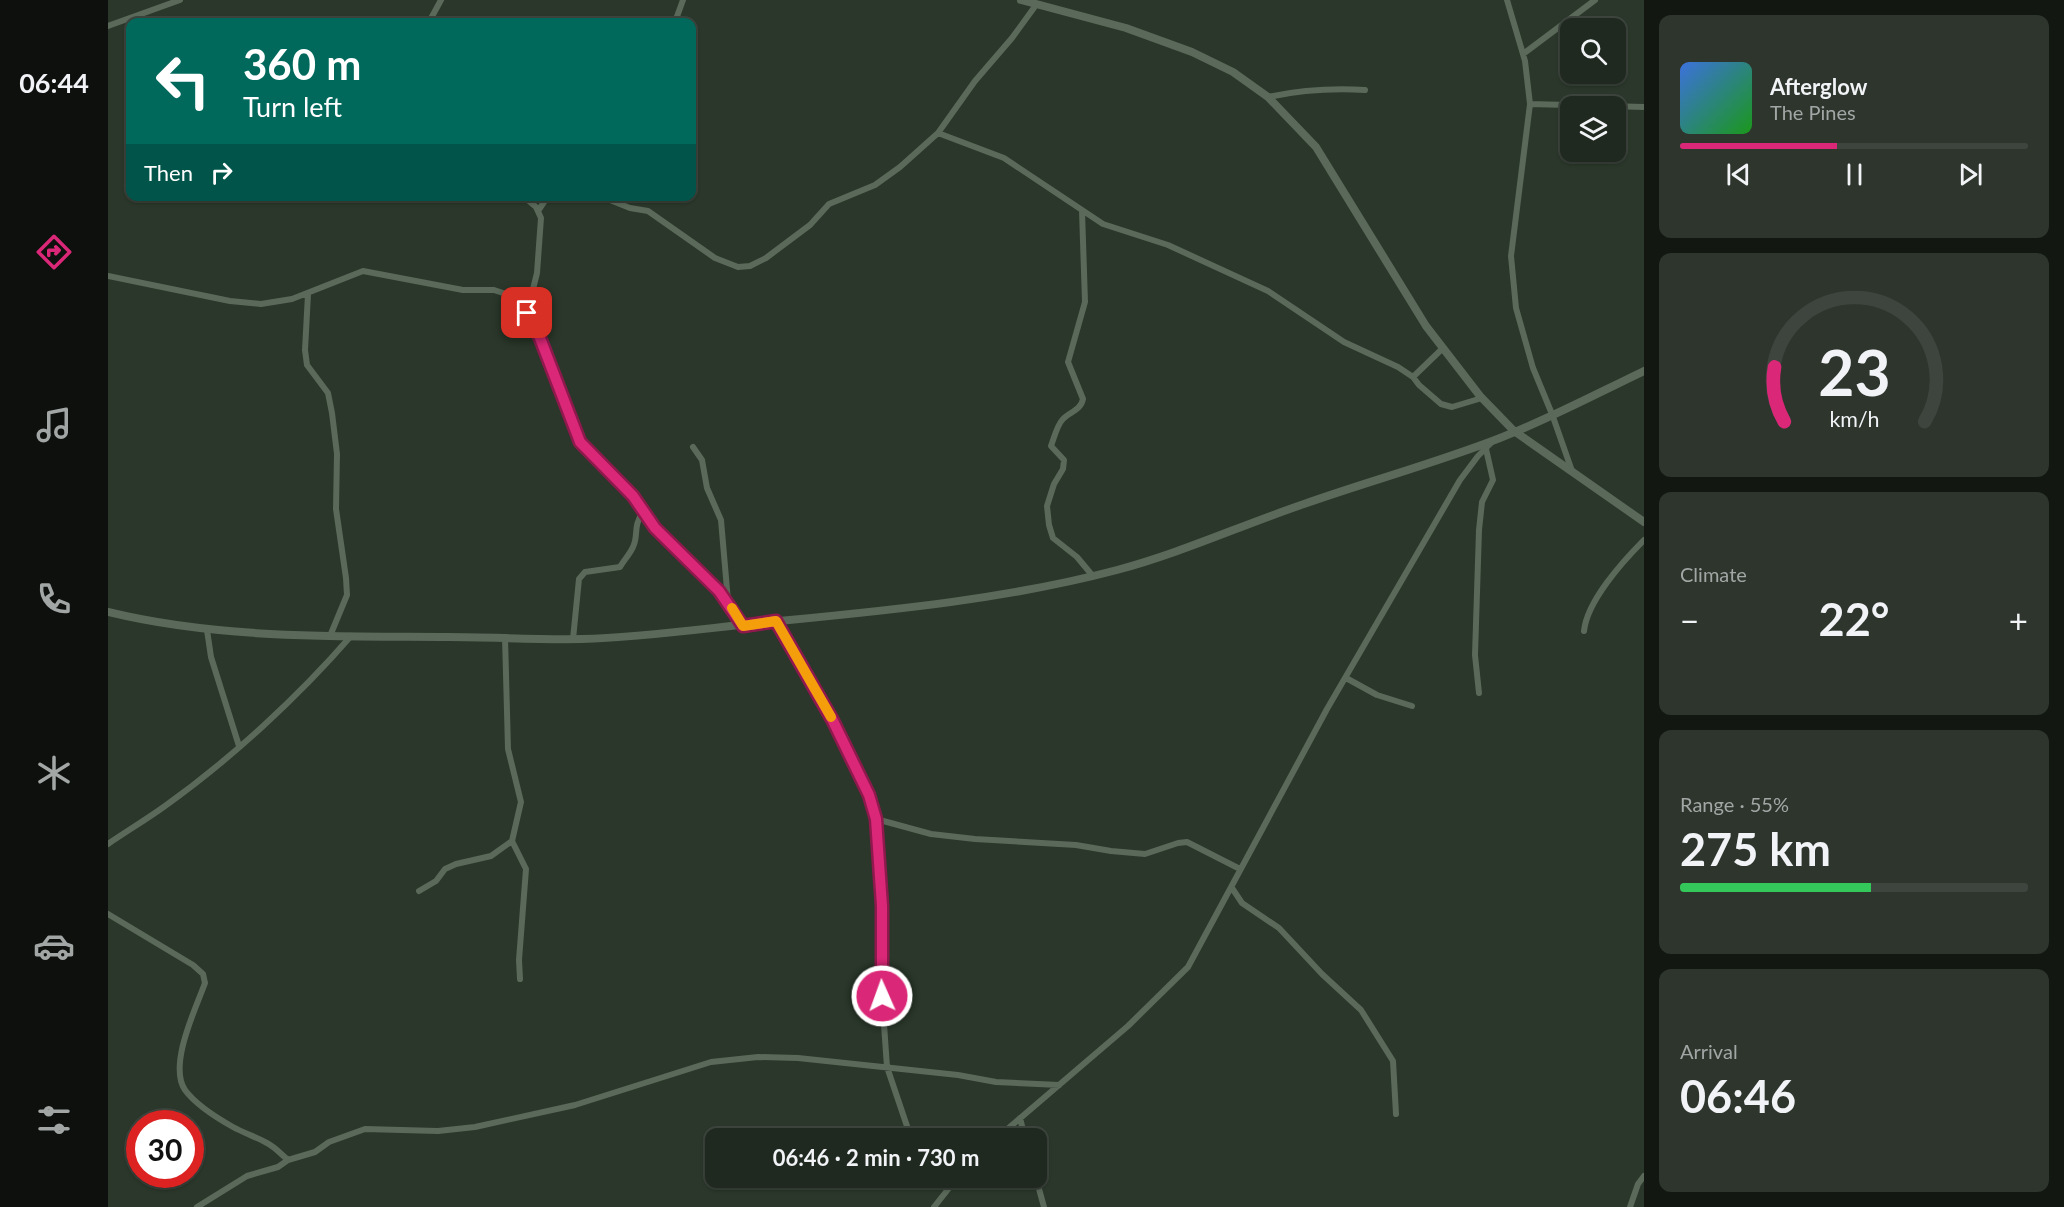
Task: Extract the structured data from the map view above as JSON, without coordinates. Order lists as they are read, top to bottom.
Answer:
{
  "page": {
    "tabs": "06:44",
    "turn": ["360 m", "Turn left"],
    "song": ["Afterglow", "The Pines"],
    "then": "Then",
    "tile": [
      "Climate",
      ["Range · 55%", "275 km"],
      ["Arrival", "06:46"]
    ],
    "heat": ["−", "22°", "+"],
    "limit": "30",
    "trip": "06:46 · 2 min · 730 m",
    "gauge": ["23", "km/h"]
  }
}
